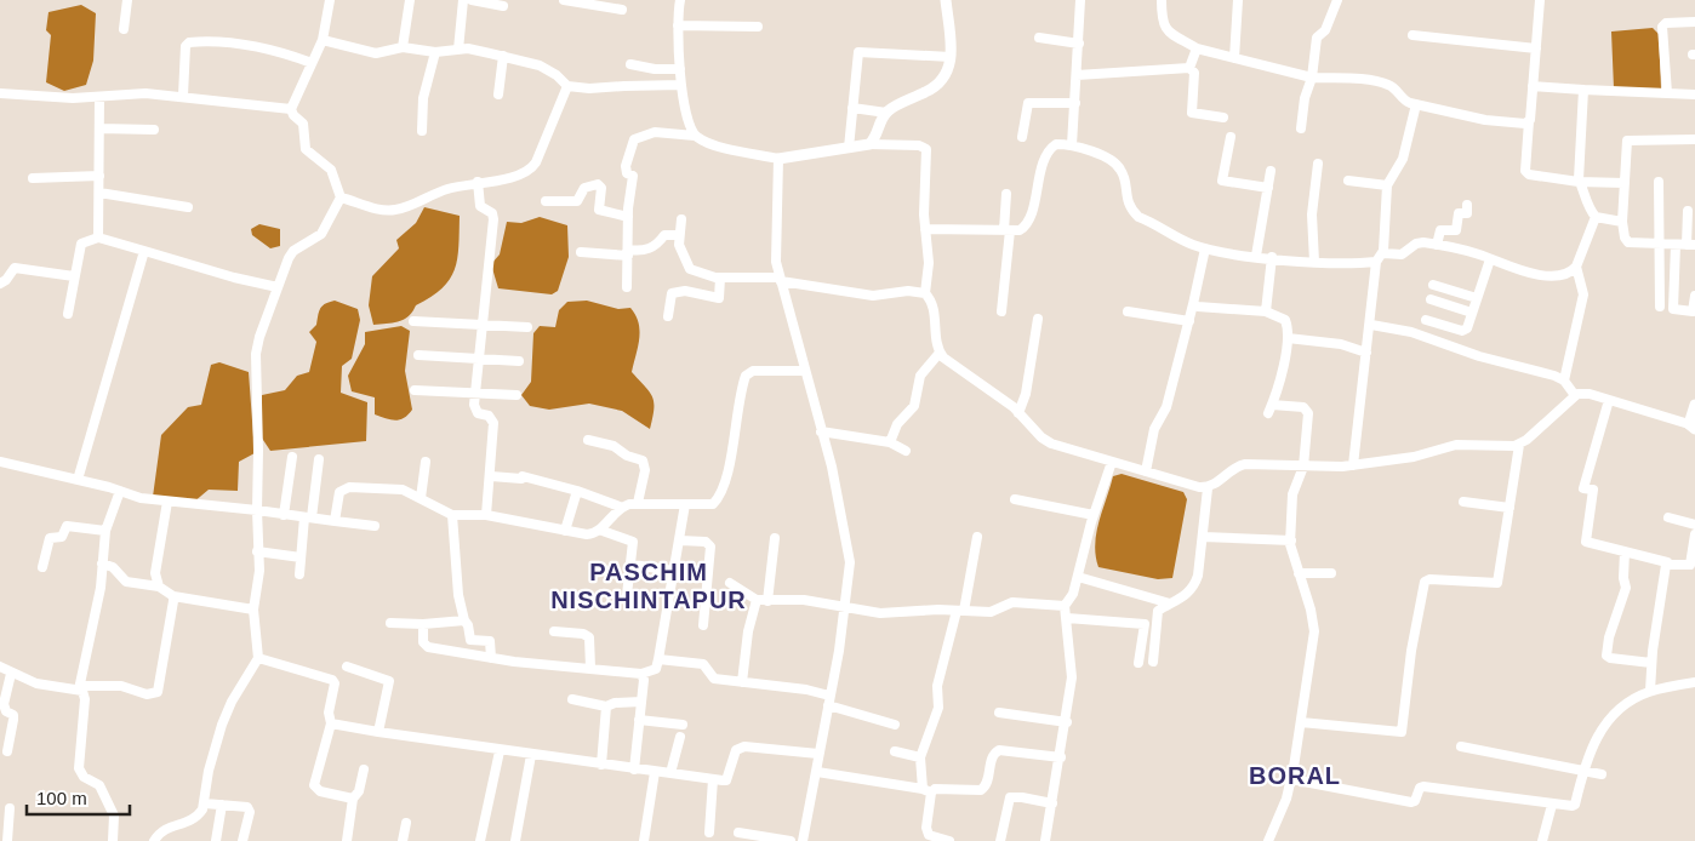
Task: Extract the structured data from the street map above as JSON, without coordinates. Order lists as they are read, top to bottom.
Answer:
{
  "districts": ["PASCHIM NISCHINTAPUR", "BORAL"],
  "scale_bar": "100 m"
}
